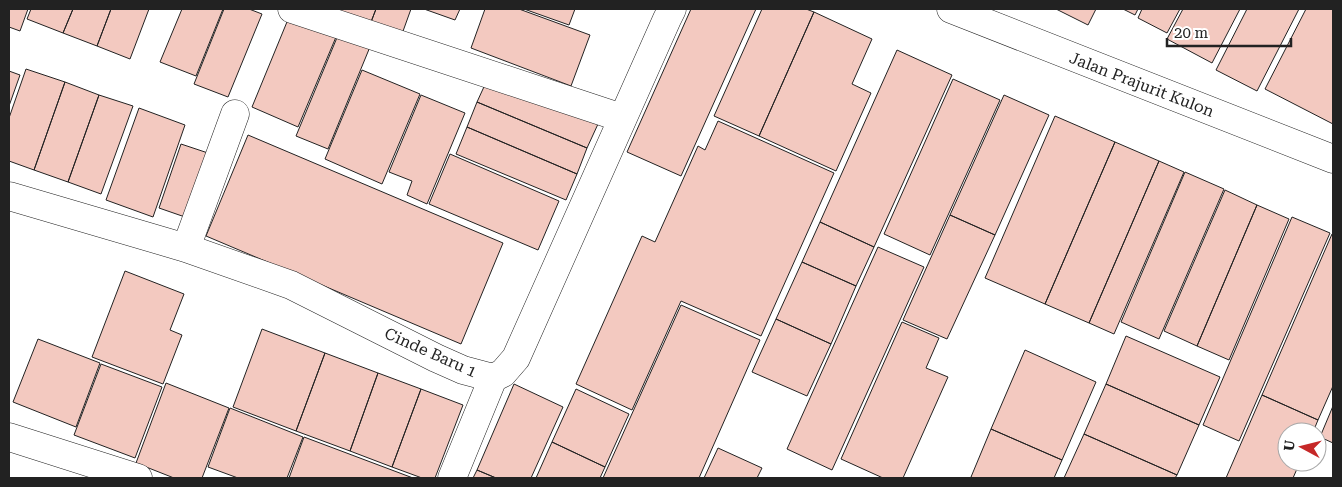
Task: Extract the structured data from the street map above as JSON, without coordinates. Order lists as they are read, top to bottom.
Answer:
{
  "streets": {
    "street": ["Jalan Prajurit Kulon", "Cinde Baru 1"]
  },
  "scale_bar": "20 m",
  "north": "left"
}
